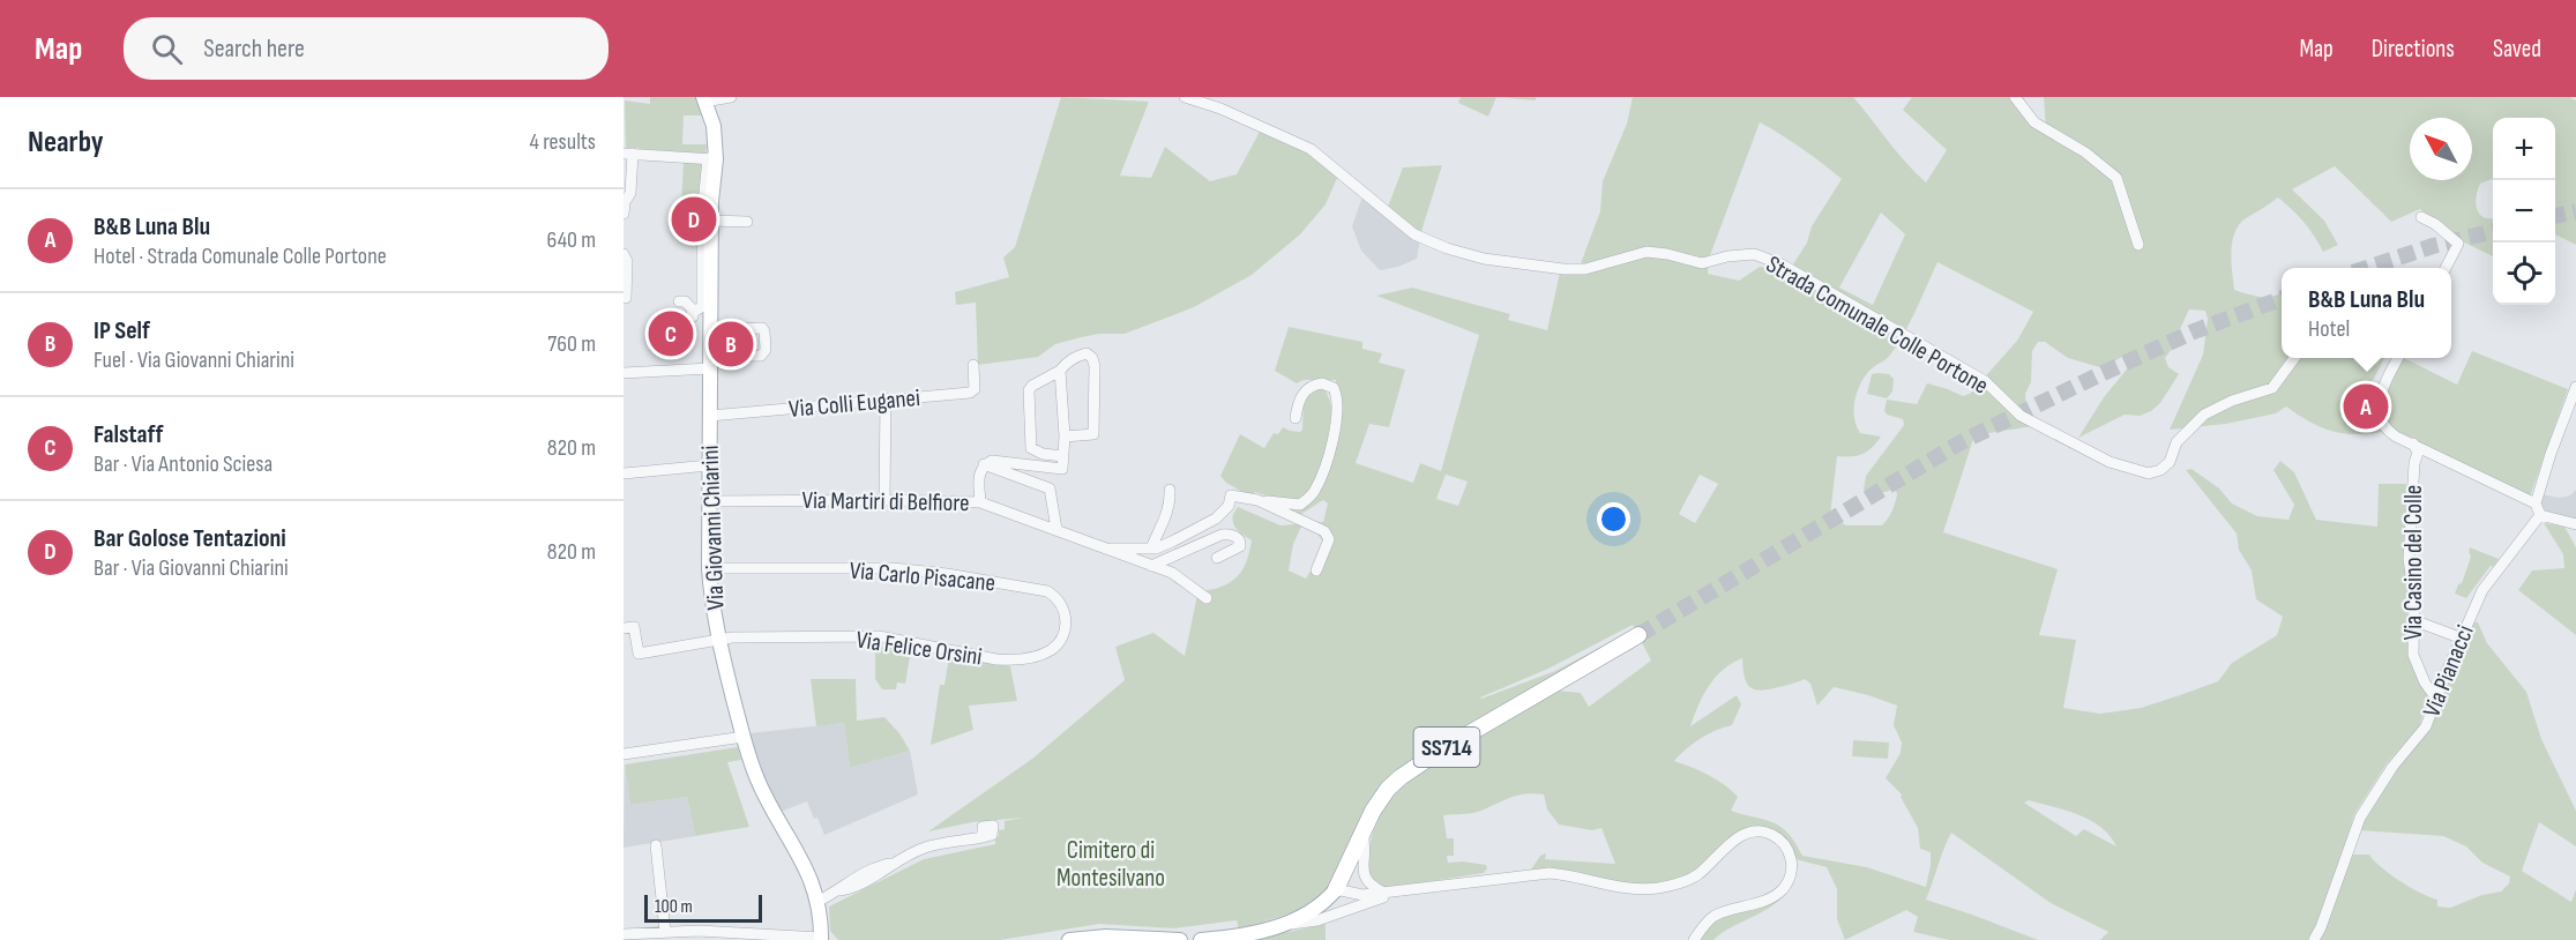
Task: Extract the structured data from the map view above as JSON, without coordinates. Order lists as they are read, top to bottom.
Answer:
{
  "streets": {
    "highway": ["SS714"],
    "main road": ["Via Giovanni Chiarini"],
    "street": [
      "Strada Comunale Colle Portone",
      "Via Colli Euganei",
      "Via Martiri di Belfiore",
      "Via Casino del Colle",
      "Via Carlo Pisacane",
      "Via Felice Orsini",
      "Via Pianacci"
    ]
  },
  "crossings": [
    ["Via Colli Euganei", "Via Giovanni Chiarini"],
    ["Via Martiri di Belfiore", "Via Giovanni Chiarini"],
    ["Via Giovanni Chiarini", "Via Carlo Pisacane"],
    ["Via Giovanni Chiarini", "Via Felice Orsini"],
    ["Via Casino del Colle", "Via Pianacci"],
    ["Via Carlo Pisacane", "Via Felice Orsini"]
  ],
  "parks": ["Cimitero di Montesilvano"],
  "scale_bar": "100 m",
  "north": "top left",
  "page": {
    "header": "Map",
    "search": "Search here",
    "nav": ["Map", "Directions", "Saved"],
    "heading": ["Nearby", "4 results"],
    "map_buttons": ["+", "−"],
    "list": [
      {
        "mark": "A",
        "name": "B&B Luna Blu",
        "note": "Hotel · Strada Comunale Colle Portone",
        "value": "640 m"
      },
      {
        "mark": "B",
        "name": "IP Self",
        "note": "Fuel · Via Giovanni Chiarini",
        "value": "760 m"
      },
      {
        "mark": "C",
        "name": "Falstaff",
        "note": "Bar · Via Antonio Sciesa",
        "value": "820 m"
      },
      {
        "mark": "D",
        "name": "Bar Golose Tentazioni",
        "note": "Bar · Via Giovanni Chiarini",
        "value": "820 m"
      }
    ],
    "pins": [
      "D",
      "C",
      "B",
      "A"
    ],
    "popup": ["B&B Luna Blu", "Hotel"],
    "scale": "100 m"
  }
}
